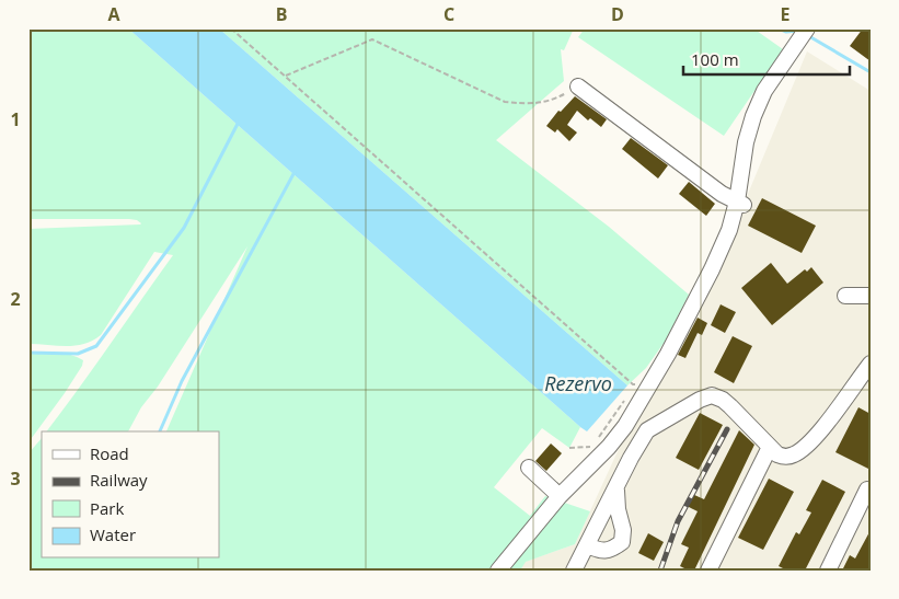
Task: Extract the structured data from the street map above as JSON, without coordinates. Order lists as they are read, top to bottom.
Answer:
{
  "water": ["Rezervo"],
  "legend": [
    "Road",
    "Railway",
    "Park",
    "Water"
  ],
  "scale_bar": "100 m",
  "grid": {
    "columns": [
      "A",
      "B",
      "C",
      "D",
      "E"
    ],
    "rows": ["1", "2", "3"]
  }
}
